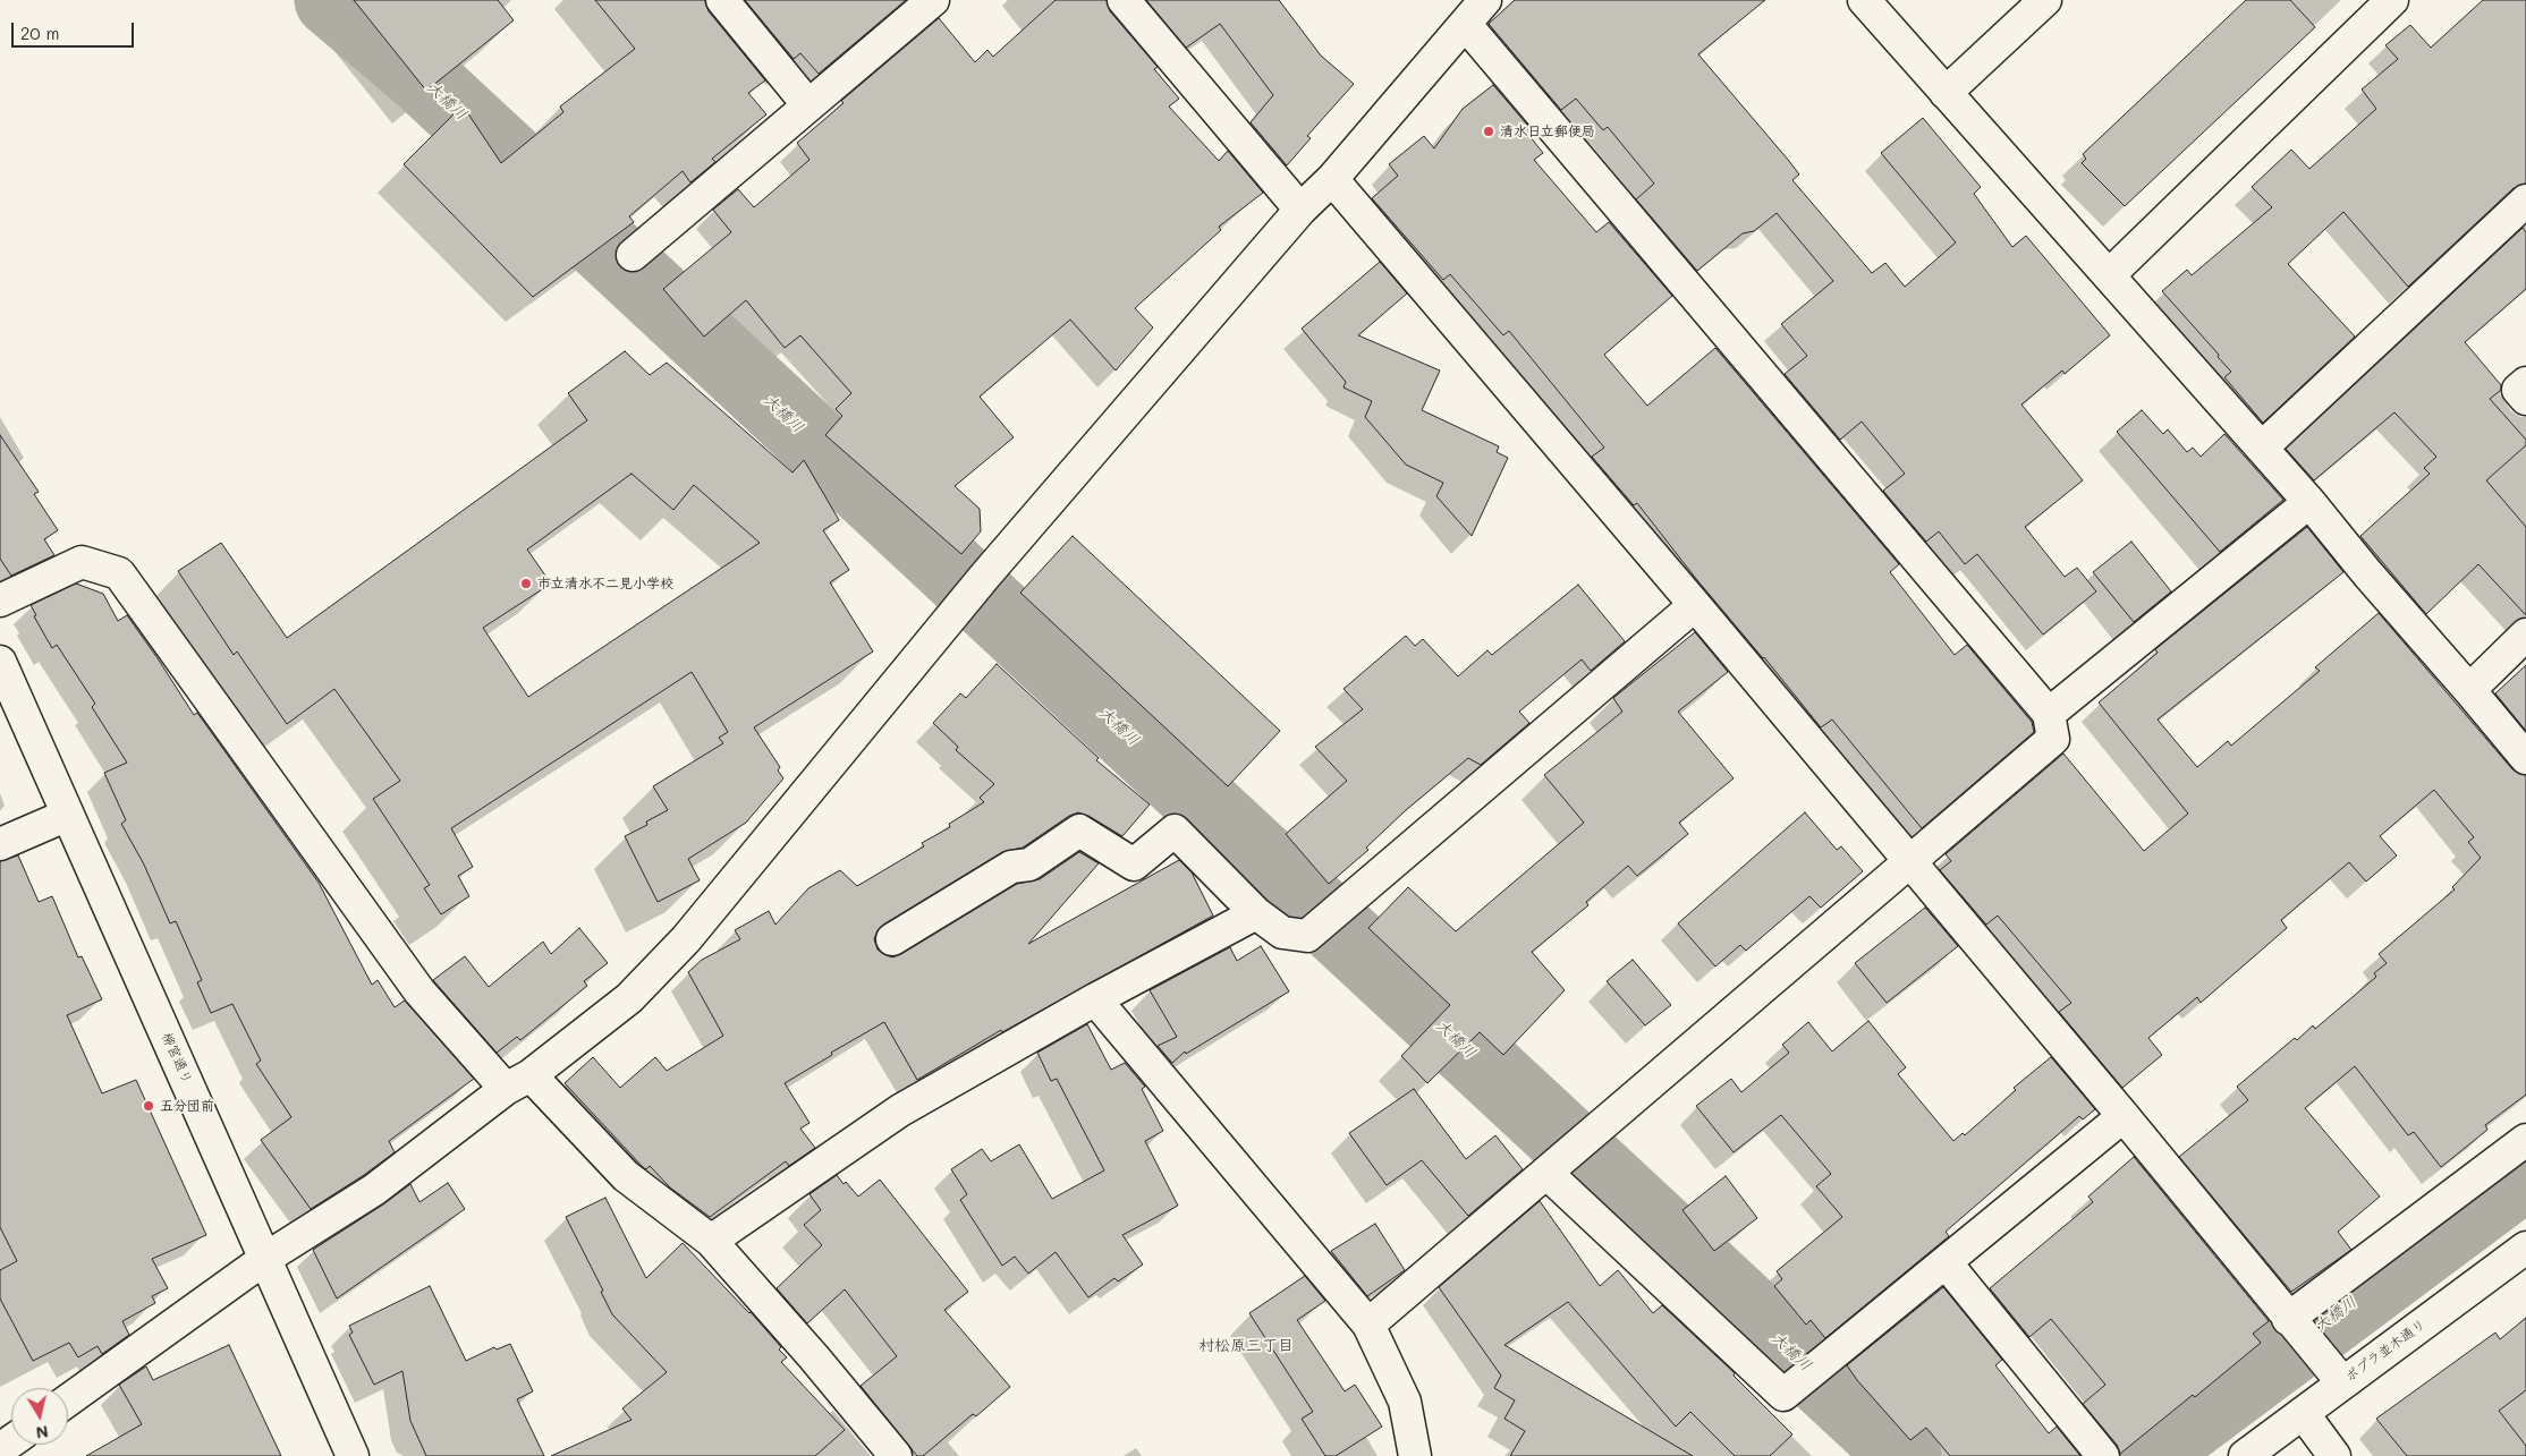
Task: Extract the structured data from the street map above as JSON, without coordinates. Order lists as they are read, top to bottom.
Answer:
{
  "streets": {
    "street": ["柳宮通り", "ポプラ並木通り"]
  },
  "districts": ["村松原三丁目"],
  "water": ["大橋川"],
  "places": ["清水日立郵便局", "市立清水不二見小学校", "五分団前"],
  "scale_bar": "20 m",
  "north": "bottom"
}
